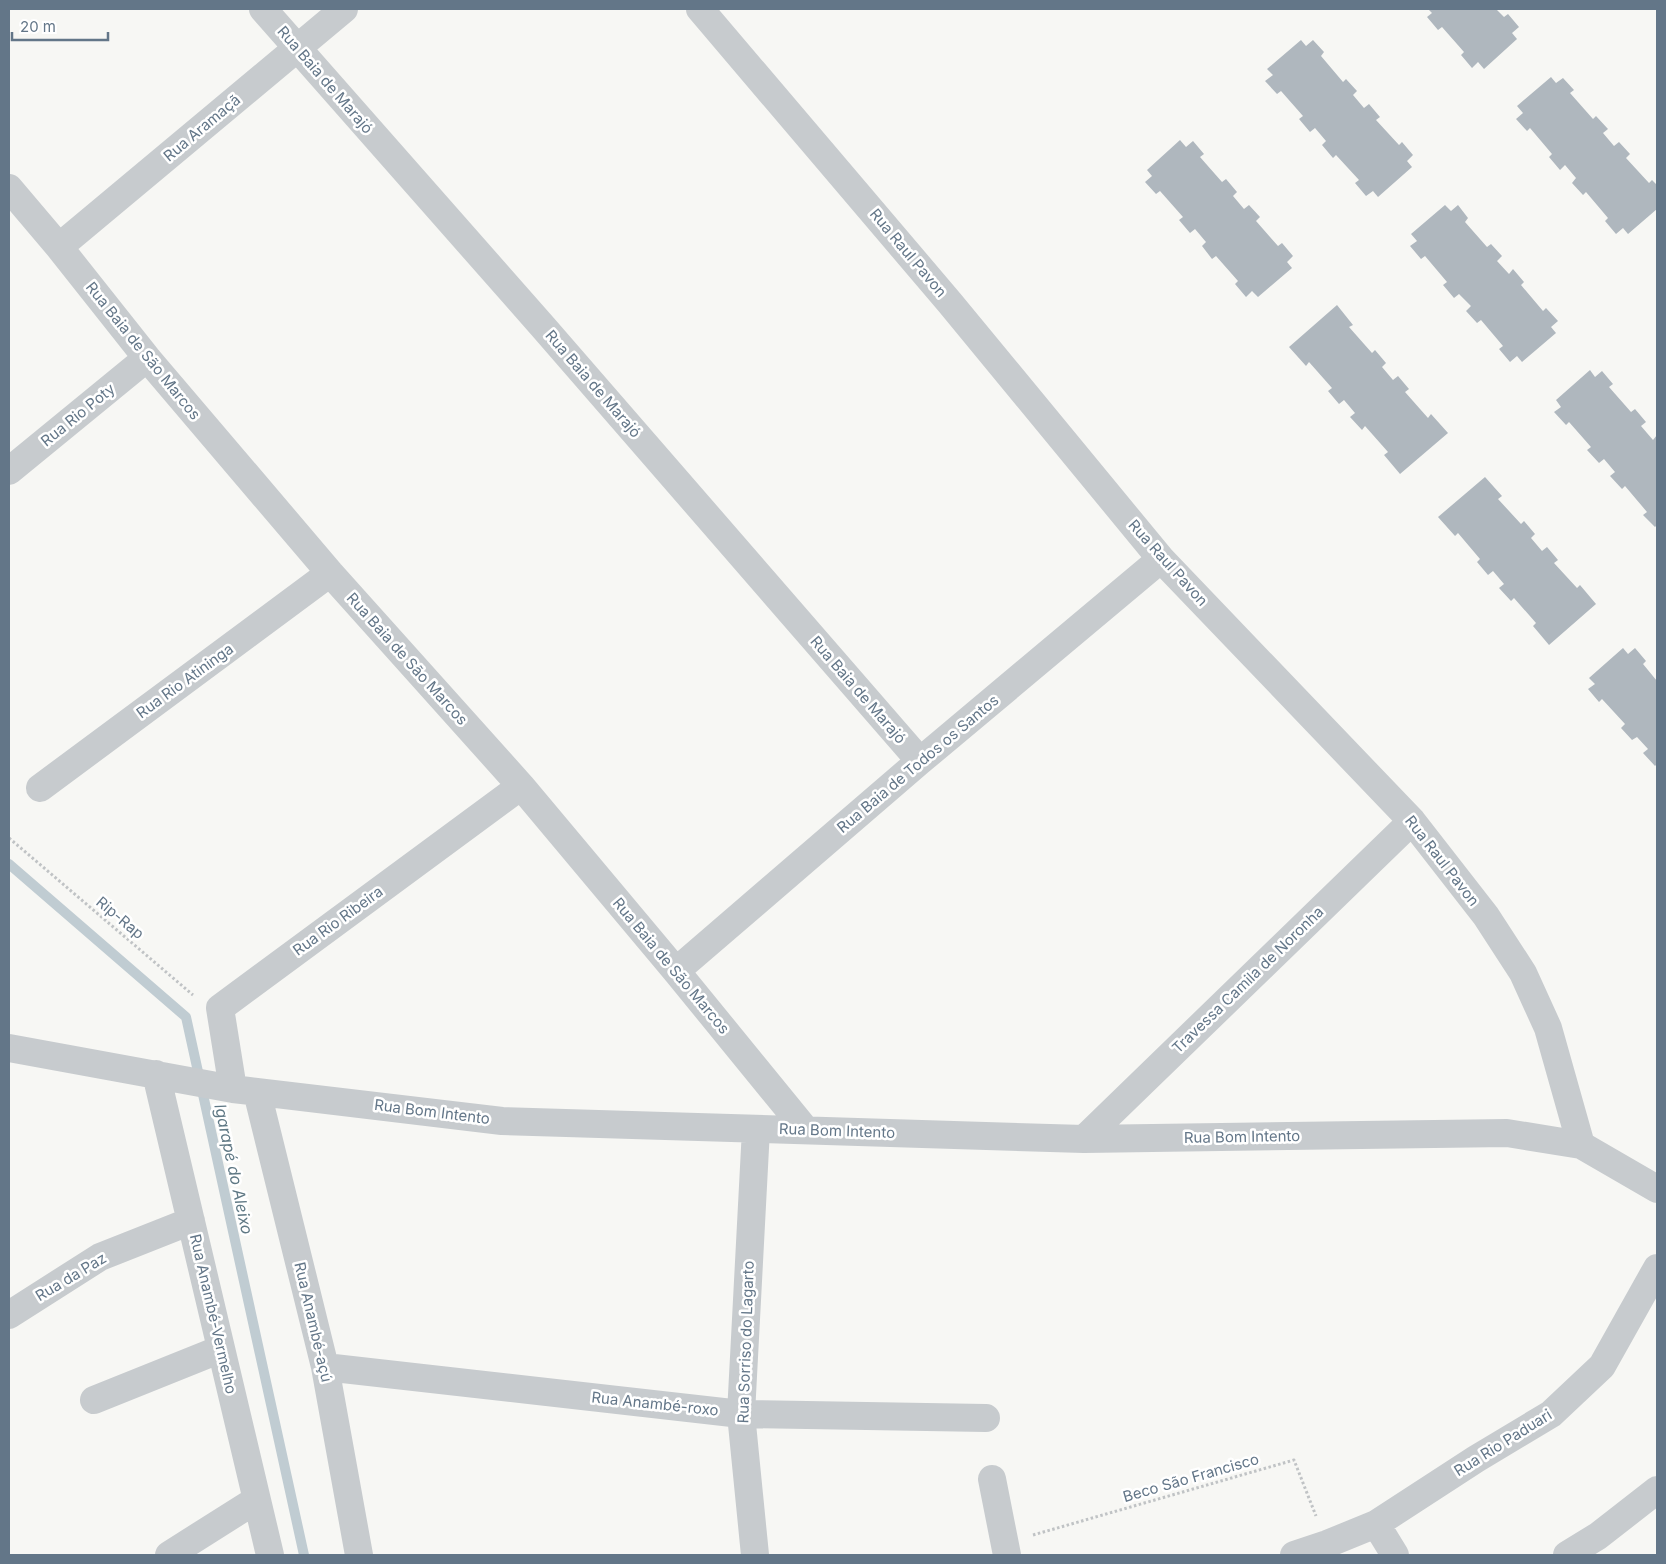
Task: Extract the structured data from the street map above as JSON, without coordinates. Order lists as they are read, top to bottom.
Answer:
{
  "streets": {
    "street": [
      "Rua Baia de Marajó",
      "Rua Aramaçã",
      "Rua Raul Pavon",
      "Rua Baia de São Marcos",
      "Rua Rio Poty",
      "Rua Rio Atininga",
      "Rua Baia de Todos os Santos",
      "Rua Rio Ribeira",
      "Travessa Camila de Noronha",
      "Rua Bom Intento",
      "Rua da Paz",
      "Rua Anambé-Vermelho",
      "Rua Anambé-açú",
      "Rua Sorriso do Lagarto",
      "Rua Anambé-roxo",
      "Rua Rio Paduari"
    ],
    "path": ["Rip-Rap", "Beco São Francisco"]
  },
  "crossings": [
    ["Rua Baia de Marajó", "Rua Aramaçã"],
    ["Rua Baia de Marajó", "Rua Baia de Todos os Santos"],
    ["Rua Aramaçã", "Rua Baia de São Marcos"],
    ["Rua Raul Pavon", "Rua Baia de Todos os Santos"],
    ["Rua Raul Pavon", "Travessa Camila de Noronha"],
    ["Rua Raul Pavon", "Rua Bom Intento"],
    ["Rua Baia de São Marcos", "Rua Rio Poty"],
    ["Rua Baia de São Marcos", "Rua Rio Atininga"],
    ["Rua Baia de São Marcos", "Rua Baia de Todos os Santos"],
    ["Rua Baia de São Marcos", "Rua Rio Ribeira"],
    ["Rua Baia de São Marcos", "Rua Bom Intento"],
    ["Rip-Rap", "Rua Rio Ribeira"],
    ["Travessa Camila de Noronha", "Rua Bom Intento"],
    ["Rua Bom Intento", "Rua Anambé-Vermelho"],
    ["Rua Bom Intento", "Rua Anambé-açú"],
    ["Rua Bom Intento", "Rua Sorriso do Lagarto"],
    ["Rua da Paz", "Rua Anambé-Vermelho"],
    ["Rua Anambé-açú", "Rua Anambé-roxo"],
    ["Rua Sorriso do Lagarto", "Rua Anambé-roxo"],
    ["Rua Rio Paduari", "Beco São Francisco"]
  ],
  "water": ["Igarapé do Aleixo"],
  "scale_bar": "20 m"
}
